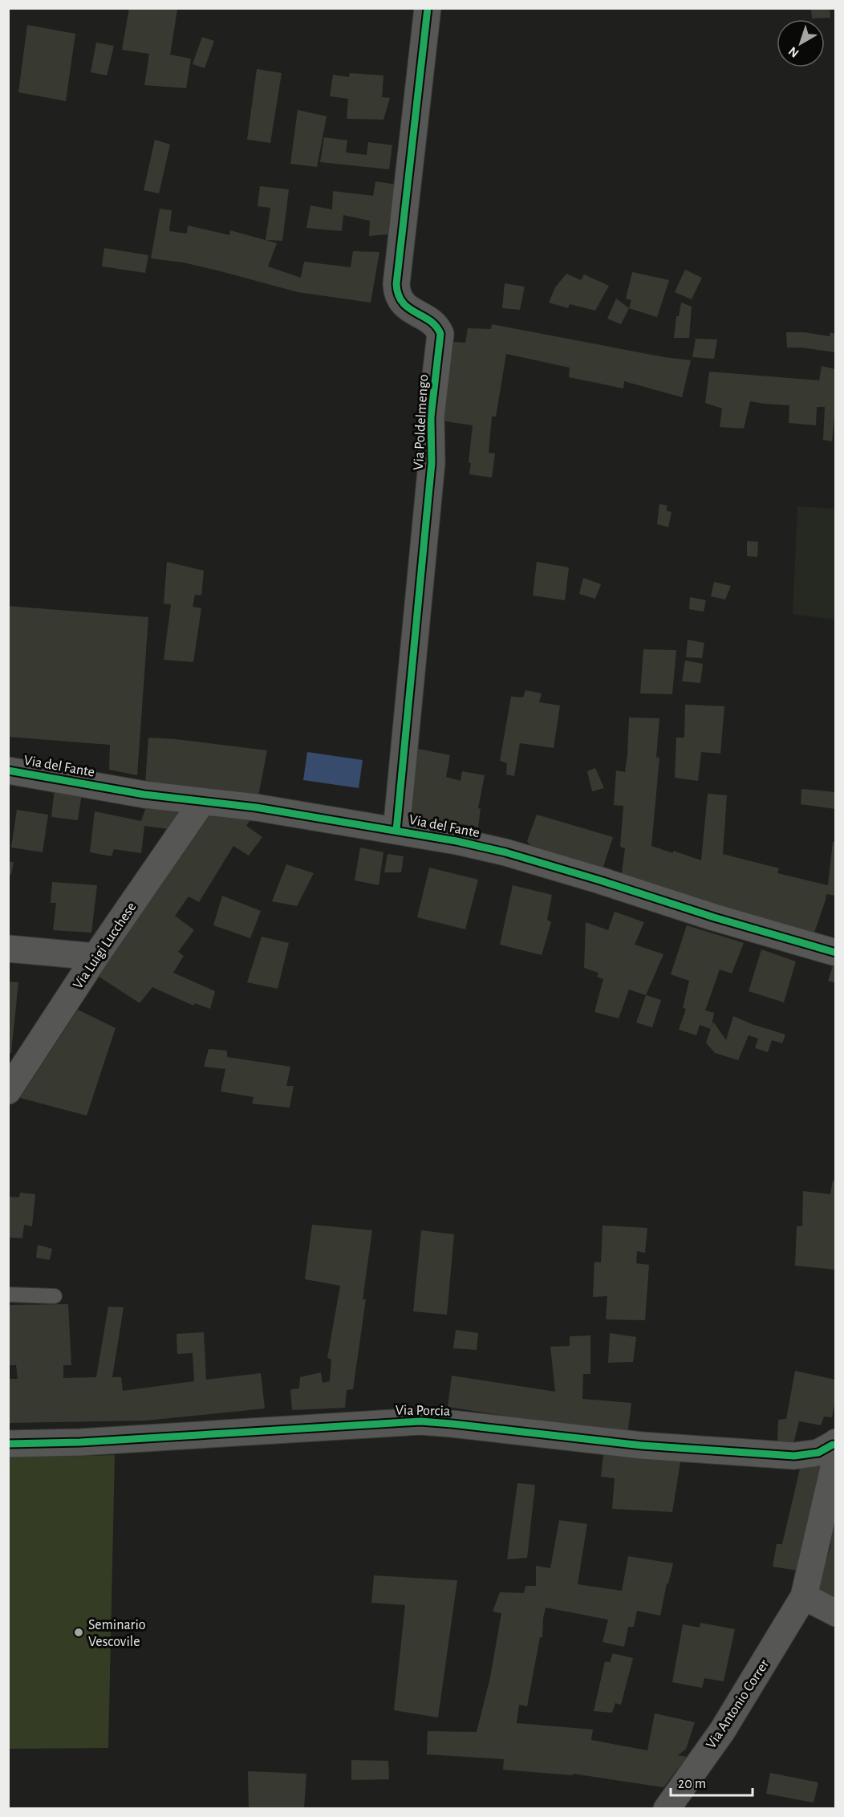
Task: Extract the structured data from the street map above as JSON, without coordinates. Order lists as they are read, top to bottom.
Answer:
{
  "streets": {
    "street": [
      "Via Poldelmengo",
      "Via del Fante",
      "Via Luigi Lucchese",
      "Via Porcia",
      "Via Antonio Correr"
    ]
  },
  "crossings": [
    ["Via Poldelmengo", "Via del Fante"],
    ["Via del Fante", "Via Luigi Lucchese"],
    ["Via Porcia", "Via Antonio Correr"]
  ],
  "places": ["Seminario Vescovile"],
  "scale_bar": "20 m",
  "north": "bottom left"
}
